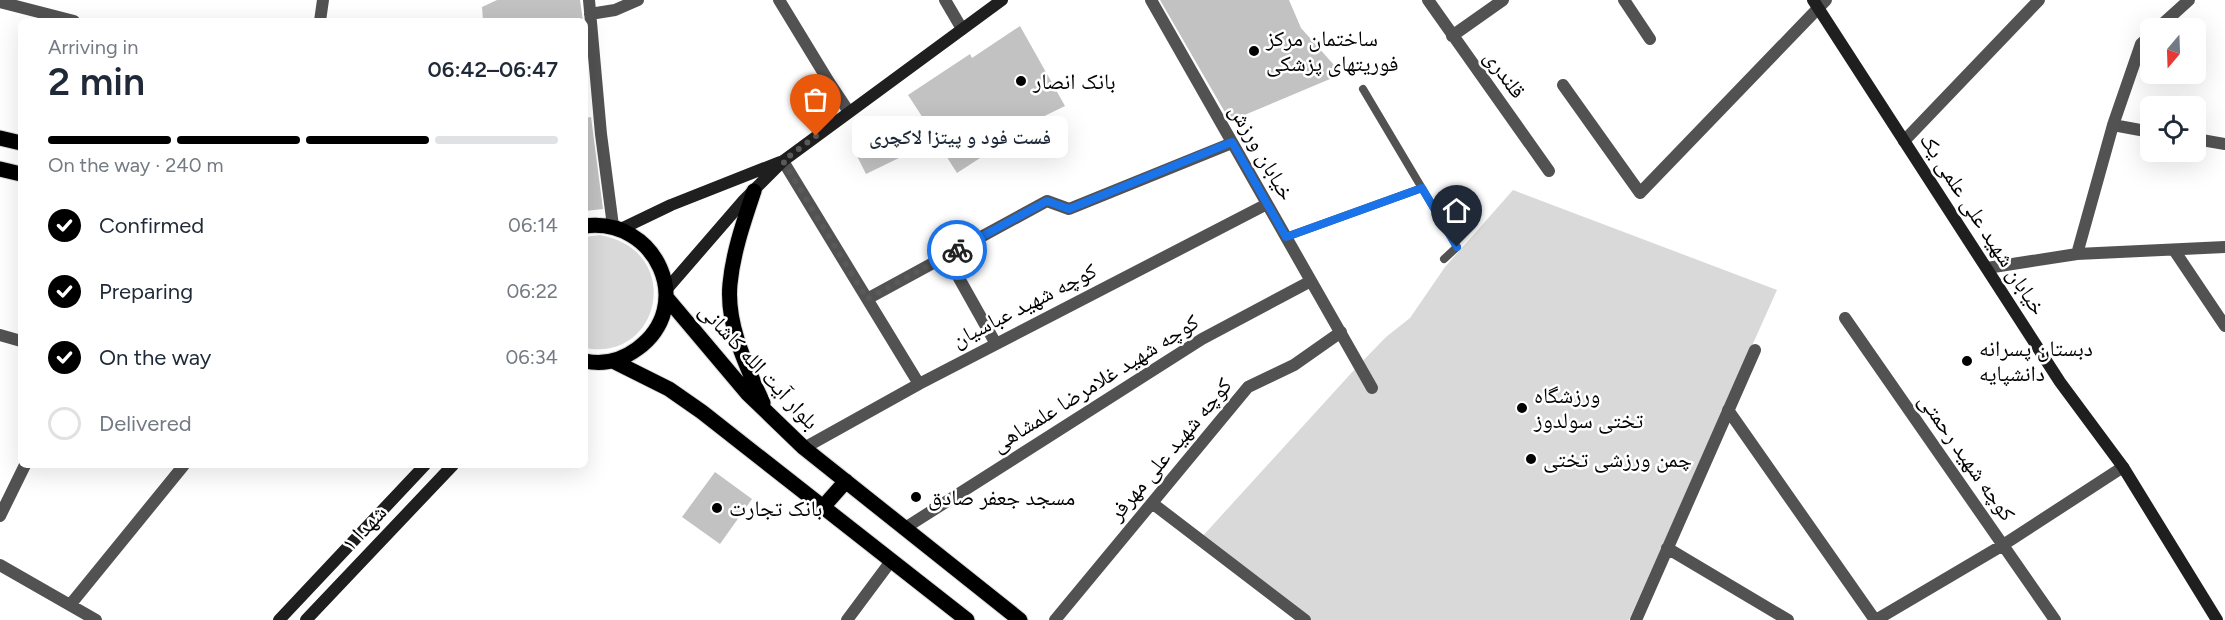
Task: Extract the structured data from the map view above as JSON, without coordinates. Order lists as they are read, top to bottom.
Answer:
{
  "streets": {
    "main road": ["خیابان شهید علی علمی یک", "بلوار آیت الله کاشانی", "شهدا ۱"],
    "street": [
      "قلندری",
      "خیابان ورزش",
      "کوچه شهید عباسیان",
      "کوچه شهید غلامرضا علمشاهی",
      "کوچه شهید علی مهرفر",
      "کوچه شهید رحمتی"
    ]
  },
  "crossings": [
    ["خیابان ورزش", "کوچه شهید عباسیان"],
    ["خیابان ورزش", "کوچه شهید غلامرضا علمشاهی"],
    ["خیابان ورزش", "کوچه شهید علی مهرفر"],
    ["کوچه شهید عباسیان", "بلوار آیت الله کاشانی"],
    ["بلوار آیت الله کاشانی", "کوچه شهید غلامرضا علمشاهی"]
  ],
  "places": [
    "ساختمان مرکز فوریتهای پزشکی",
    "بانک انصار",
    "فست فود و پیتزا لاکچری",
    "دبستان پسرانه دانشپایه",
    "ورزشگاه تختی سولدوز",
    "چمن ورزشی تختی",
    "مسجد جعفر صادق",
    "بانک تجارت"
  ],
  "north": "bottom",
  "page": {
    "heading": ["2 min", "Arriving in", "06:42–06:47"],
    "bubble": "فست فود و پیتزا لاکچری",
    "bar": "On the way · 240 m",
    "list": [
      ["Confirmed", "06:14"],
      ["Preparing", "06:22"],
      ["On the way", "06:34"],
      "Delivered"
    ]
  }
}
